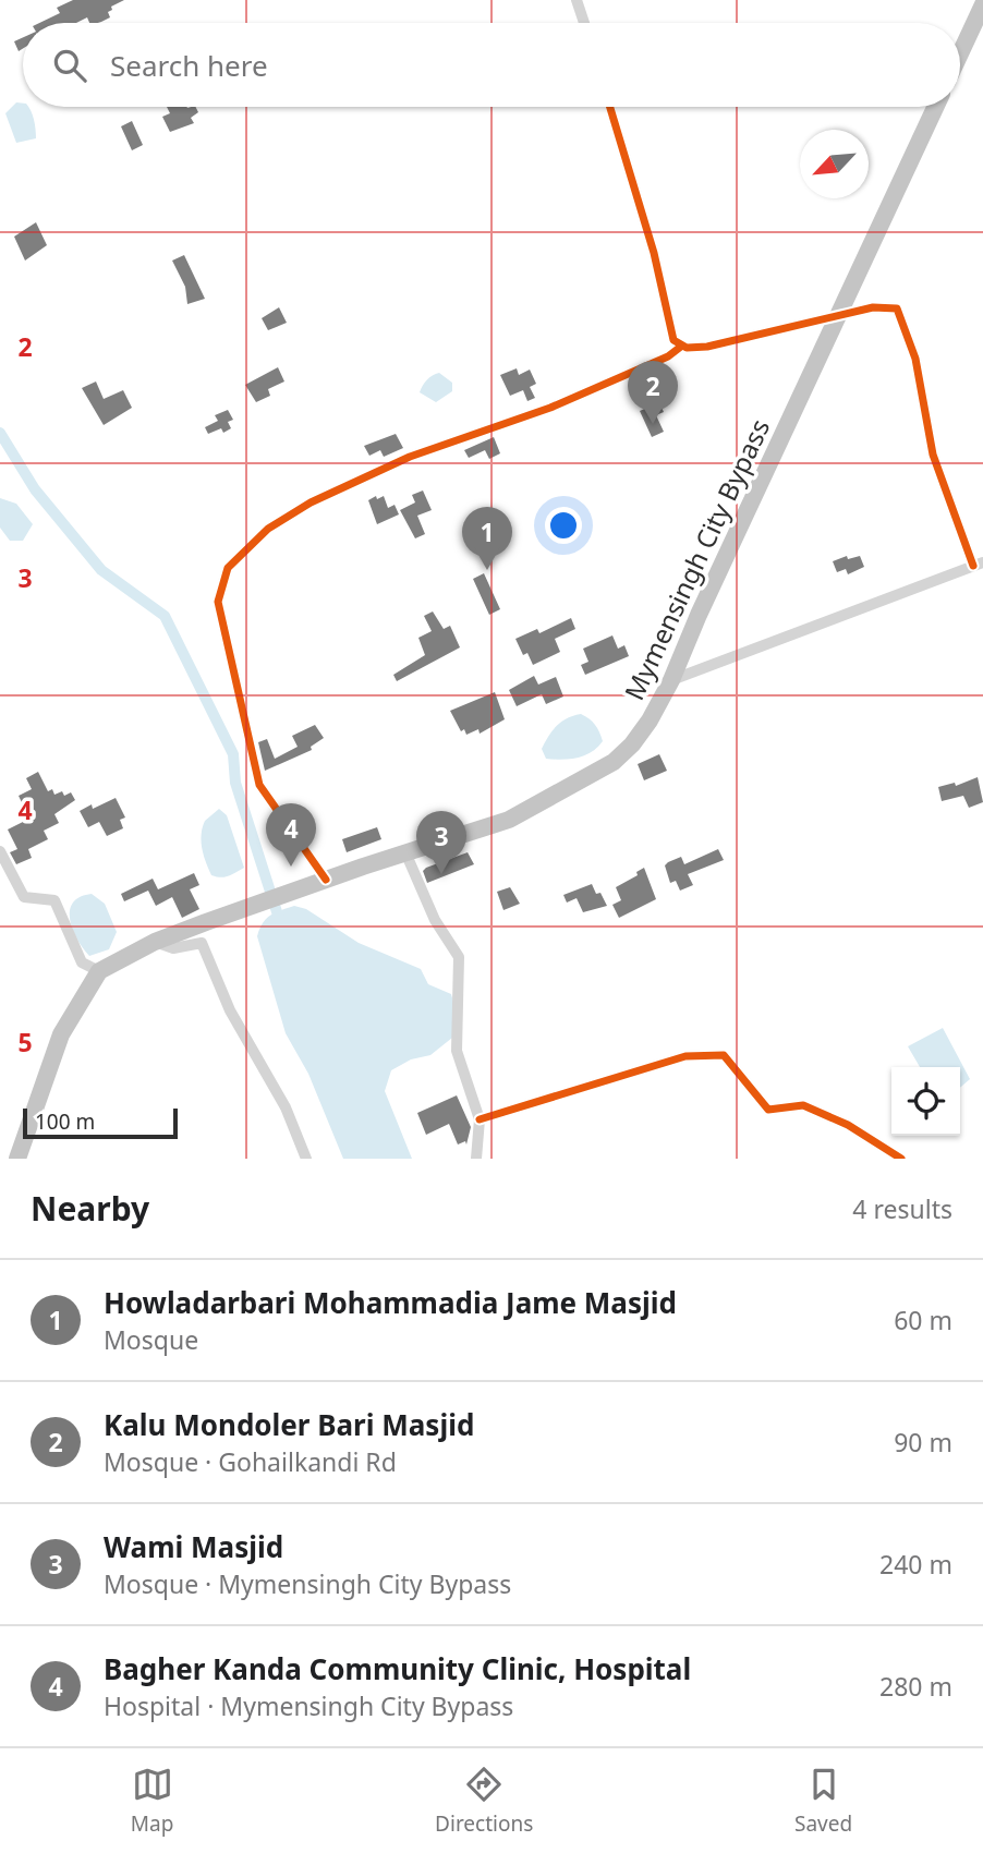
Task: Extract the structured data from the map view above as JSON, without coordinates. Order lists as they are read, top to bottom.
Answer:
{
  "streets": {
    "highway": ["Mymensingh City Bypass"]
  },
  "scale_bar": "100 m",
  "north": "bottom left",
  "page": {
    "search": "Search here",
    "pins": [
      "2",
      "1",
      "4",
      "3"
    ],
    "scale": "100 m",
    "heading": ["Nearby", "4 results"],
    "list": [
      {
        "mark": "1",
        "name": "Howladarbari Mohammadia Jame Masjid",
        "note": "Mosque",
        "value": "60 m"
      },
      {
        "mark": "2",
        "name": "Kalu Mondoler Bari Masjid",
        "note": "Mosque · Gohailkandi Rd",
        "value": "90 m"
      },
      {
        "mark": "3",
        "name": "Wami Masjid",
        "note": "Mosque · Mymensingh City Bypass",
        "value": "240 m"
      },
      {
        "mark": "4",
        "name": "Bagher Kanda Community Clinic, Hospital",
        "note": "Hospital · Mymensingh City Bypass",
        "value": "280 m"
      }
    ],
    "nav": ["Map", "Directions", "Saved"]
  },
  "grid": {
    "rows": [
      "2",
      "3",
      "4",
      "5"
    ]
  }
}
